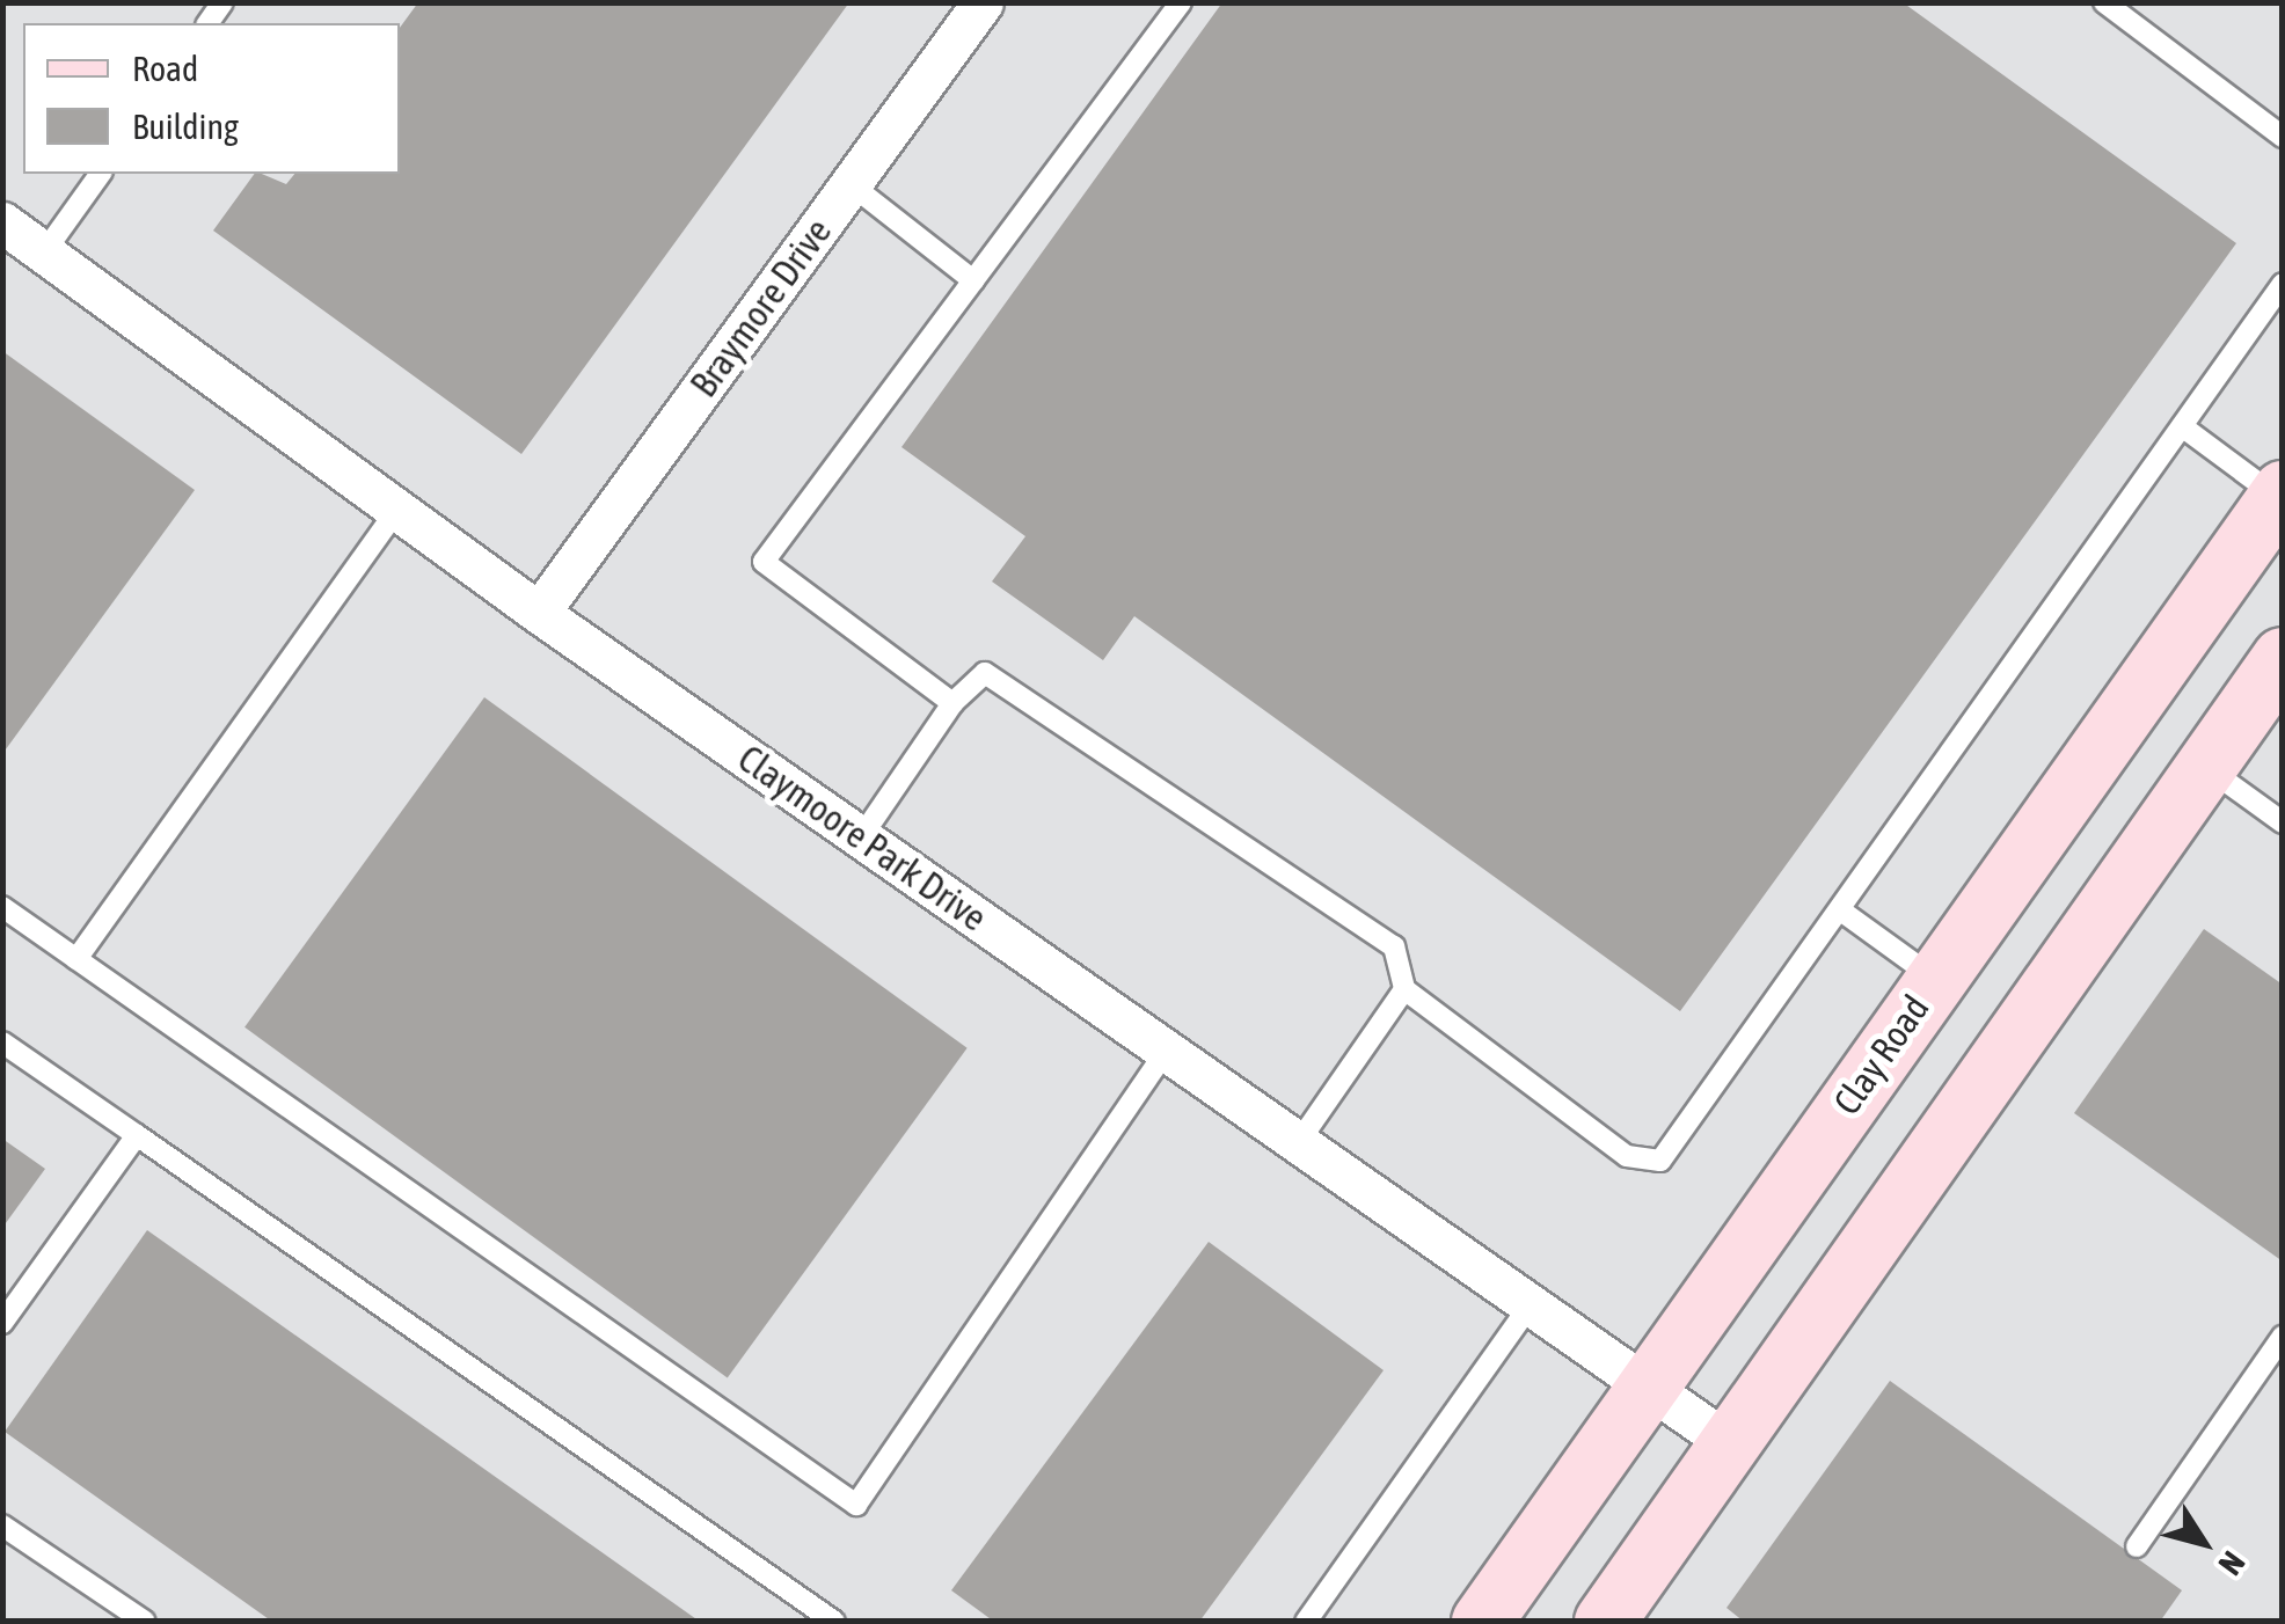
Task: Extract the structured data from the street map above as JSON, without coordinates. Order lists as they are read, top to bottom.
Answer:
{
  "streets": {
    "main road": ["Clay Road"],
    "street": ["Braymore Drive", "Claymoore Park Drive"]
  },
  "crossings": [
    ["Braymore Drive", "Claymoore Park Drive"],
    ["Claymoore Park Drive", "Clay Road"]
  ],
  "legend": ["Road", "Building"],
  "north": "bottom right"
}
